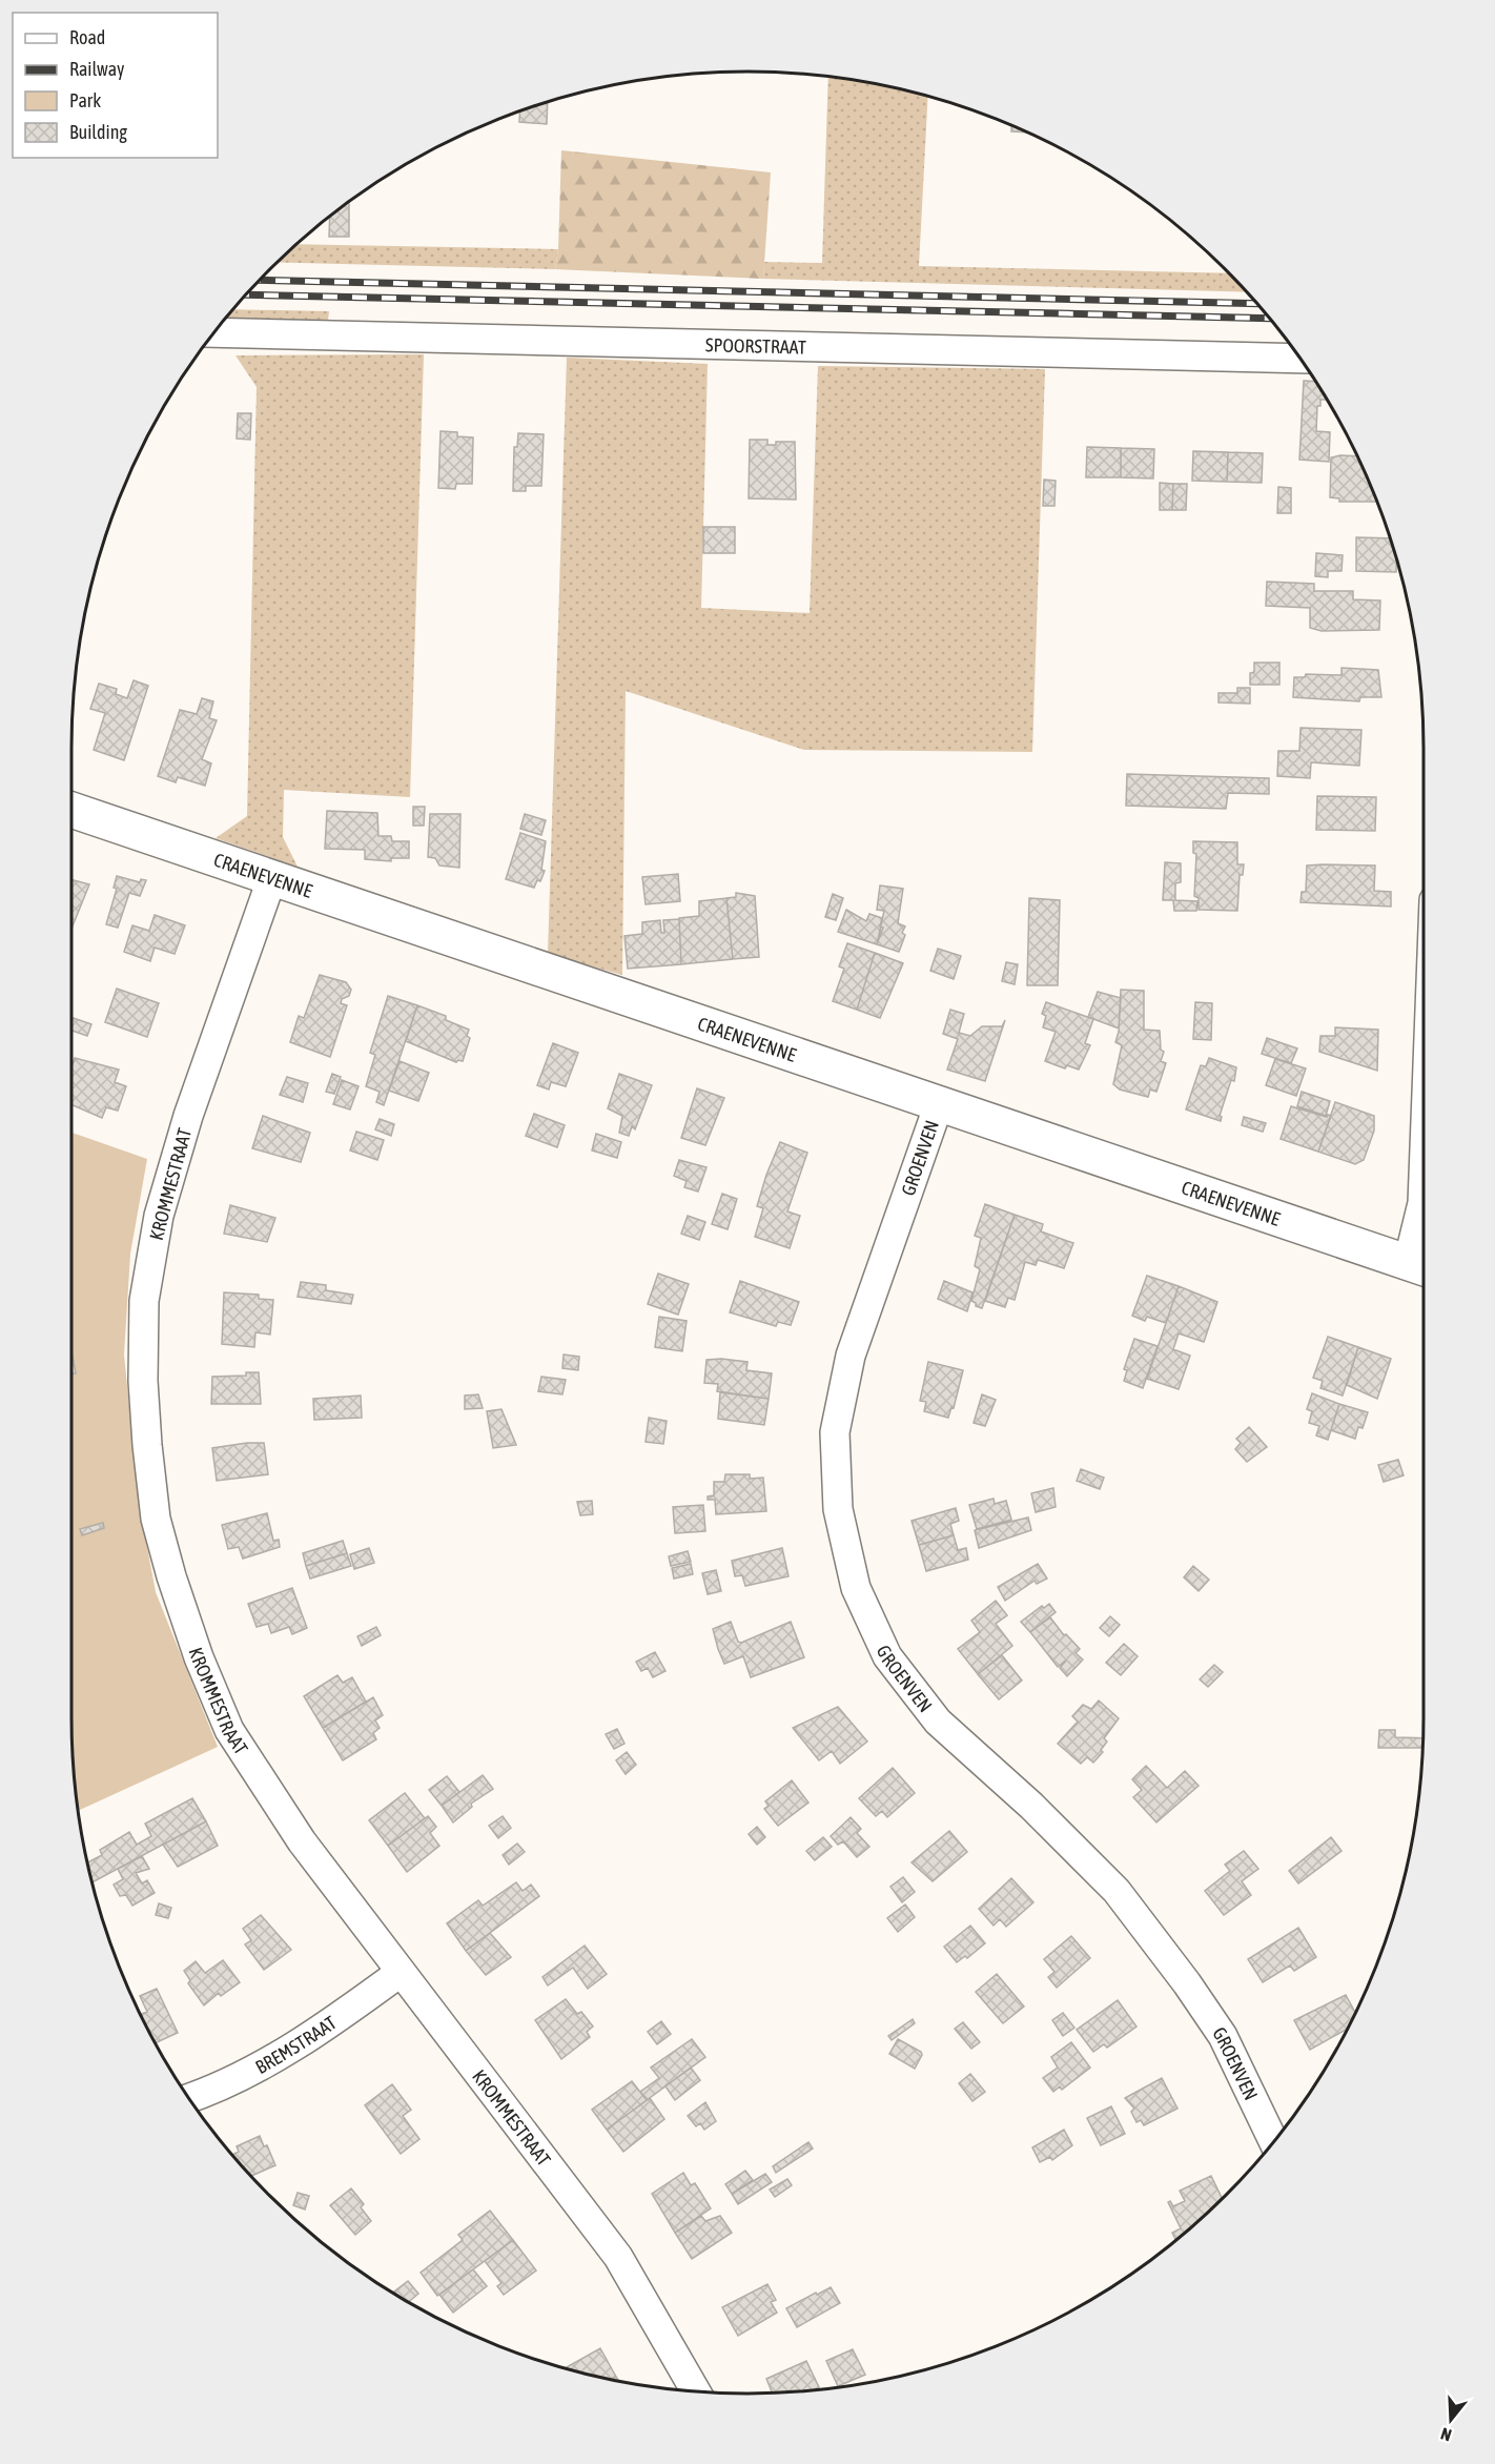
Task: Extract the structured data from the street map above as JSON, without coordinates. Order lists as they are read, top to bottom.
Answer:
{
  "streets": {
    "street": [
      "SPOORSTRAAT",
      "CRAENEVENNE",
      "GROENVEN",
      "KROMMESTRAAT",
      "BREMSTRAAT"
    ]
  },
  "crossings": [
    ["CRAENEVENNE", "GROENVEN"],
    ["CRAENEVENNE", "KROMMESTRAAT"],
    ["KROMMESTRAAT", "BREMSTRAAT"]
  ],
  "legend": [
    "Road",
    "Railway",
    "Park",
    "Building"
  ],
  "north": "bottom"
}
